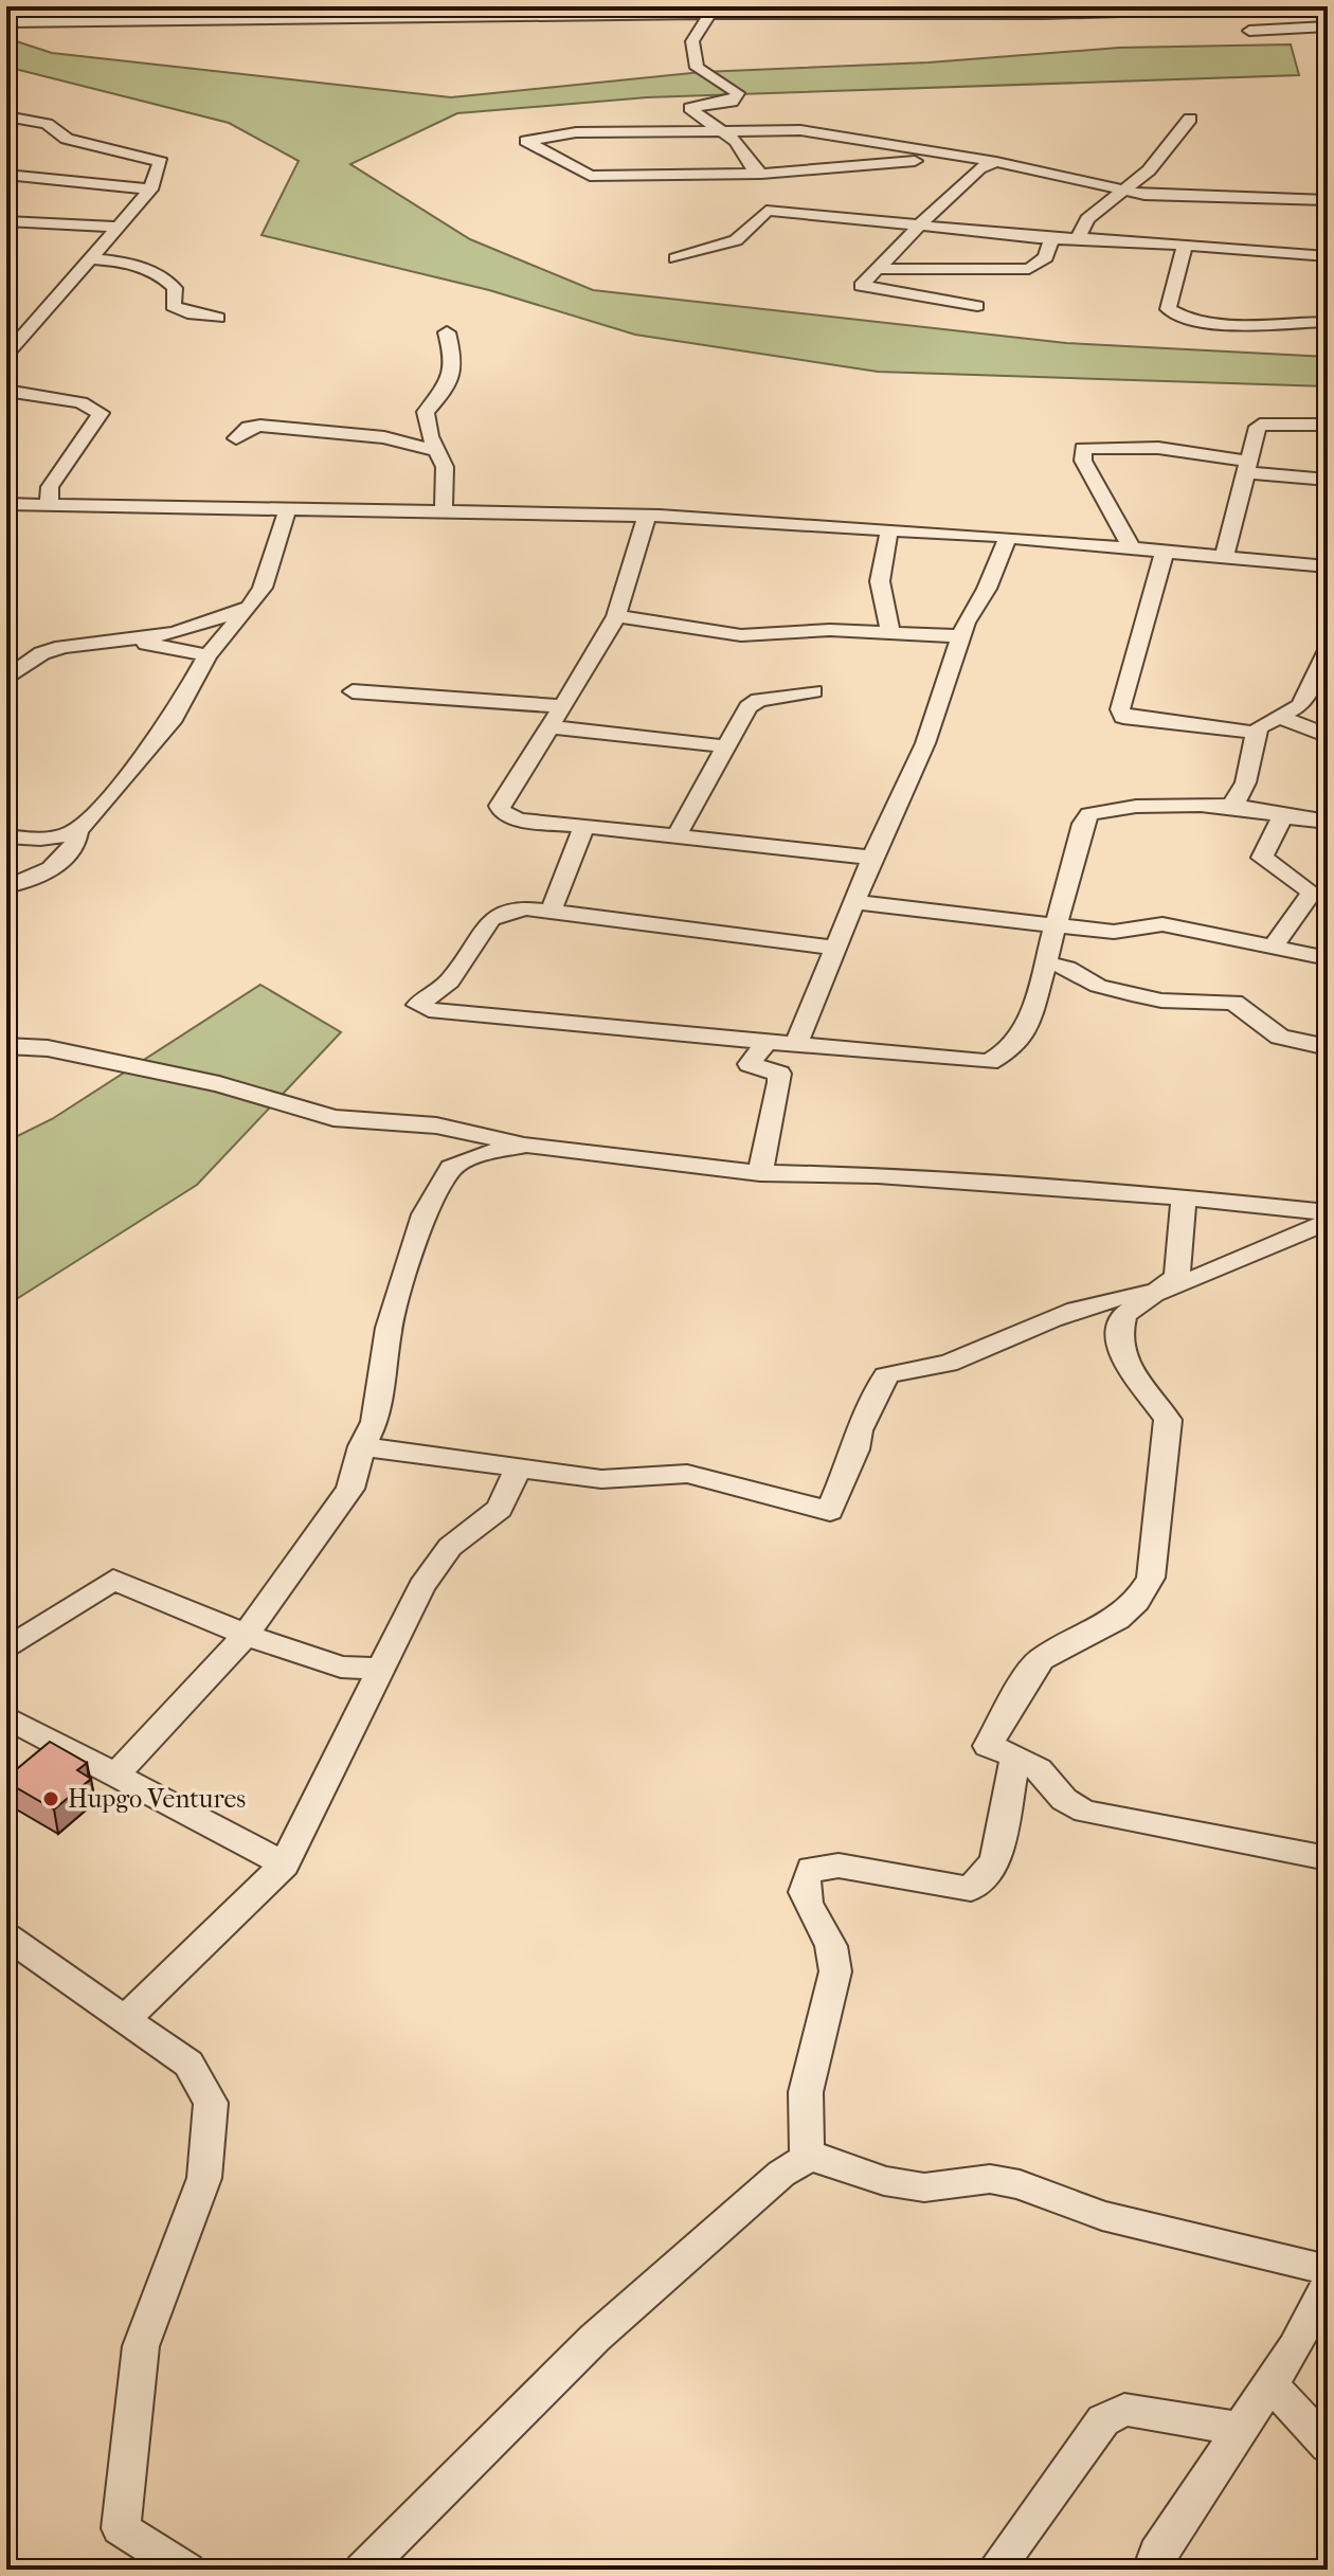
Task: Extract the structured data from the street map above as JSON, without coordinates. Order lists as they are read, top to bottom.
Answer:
{
  "places": ["Hupgo Ventures"]
}
